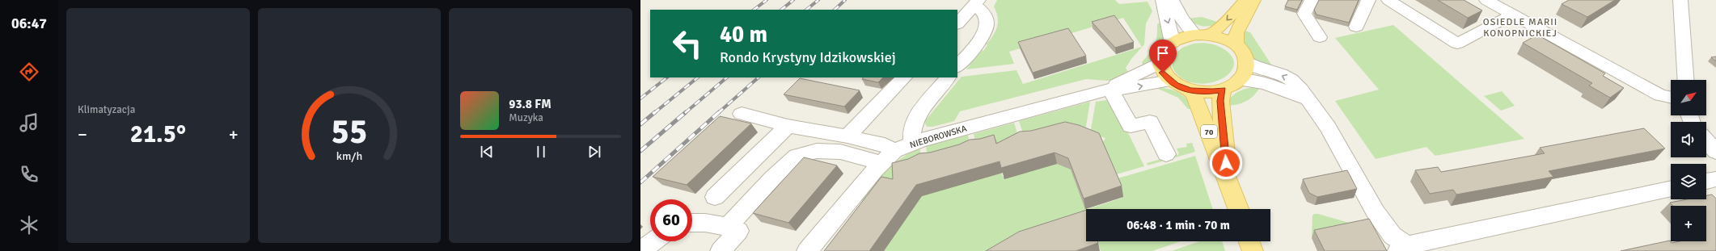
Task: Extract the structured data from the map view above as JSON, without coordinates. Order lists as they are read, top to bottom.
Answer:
{
  "streets": {
    "main road": ["70"],
    "street": ["NIEBOROWSKA"]
  },
  "crossings": [
    ["70", "NIEBOROWSKA"]
  ],
  "districts": ["OSIEDLE MARII KONOPNICKIEJ"],
  "north": "top right",
  "page": {
    "tabs": "06:47",
    "tile": "Klimatyzacja",
    "turn": ["40 m", "Rondo Krystyny Idzikowskiej"],
    "map_buttons": "+",
    "song": ["93.8 FM", "Muzyka"],
    "heat": ["−", "21.5°", "+"],
    "limit": "60",
    "trip": "06:48 · 1 min · 70 m",
    "gauge": ["55", "km/h"]
  }
}
